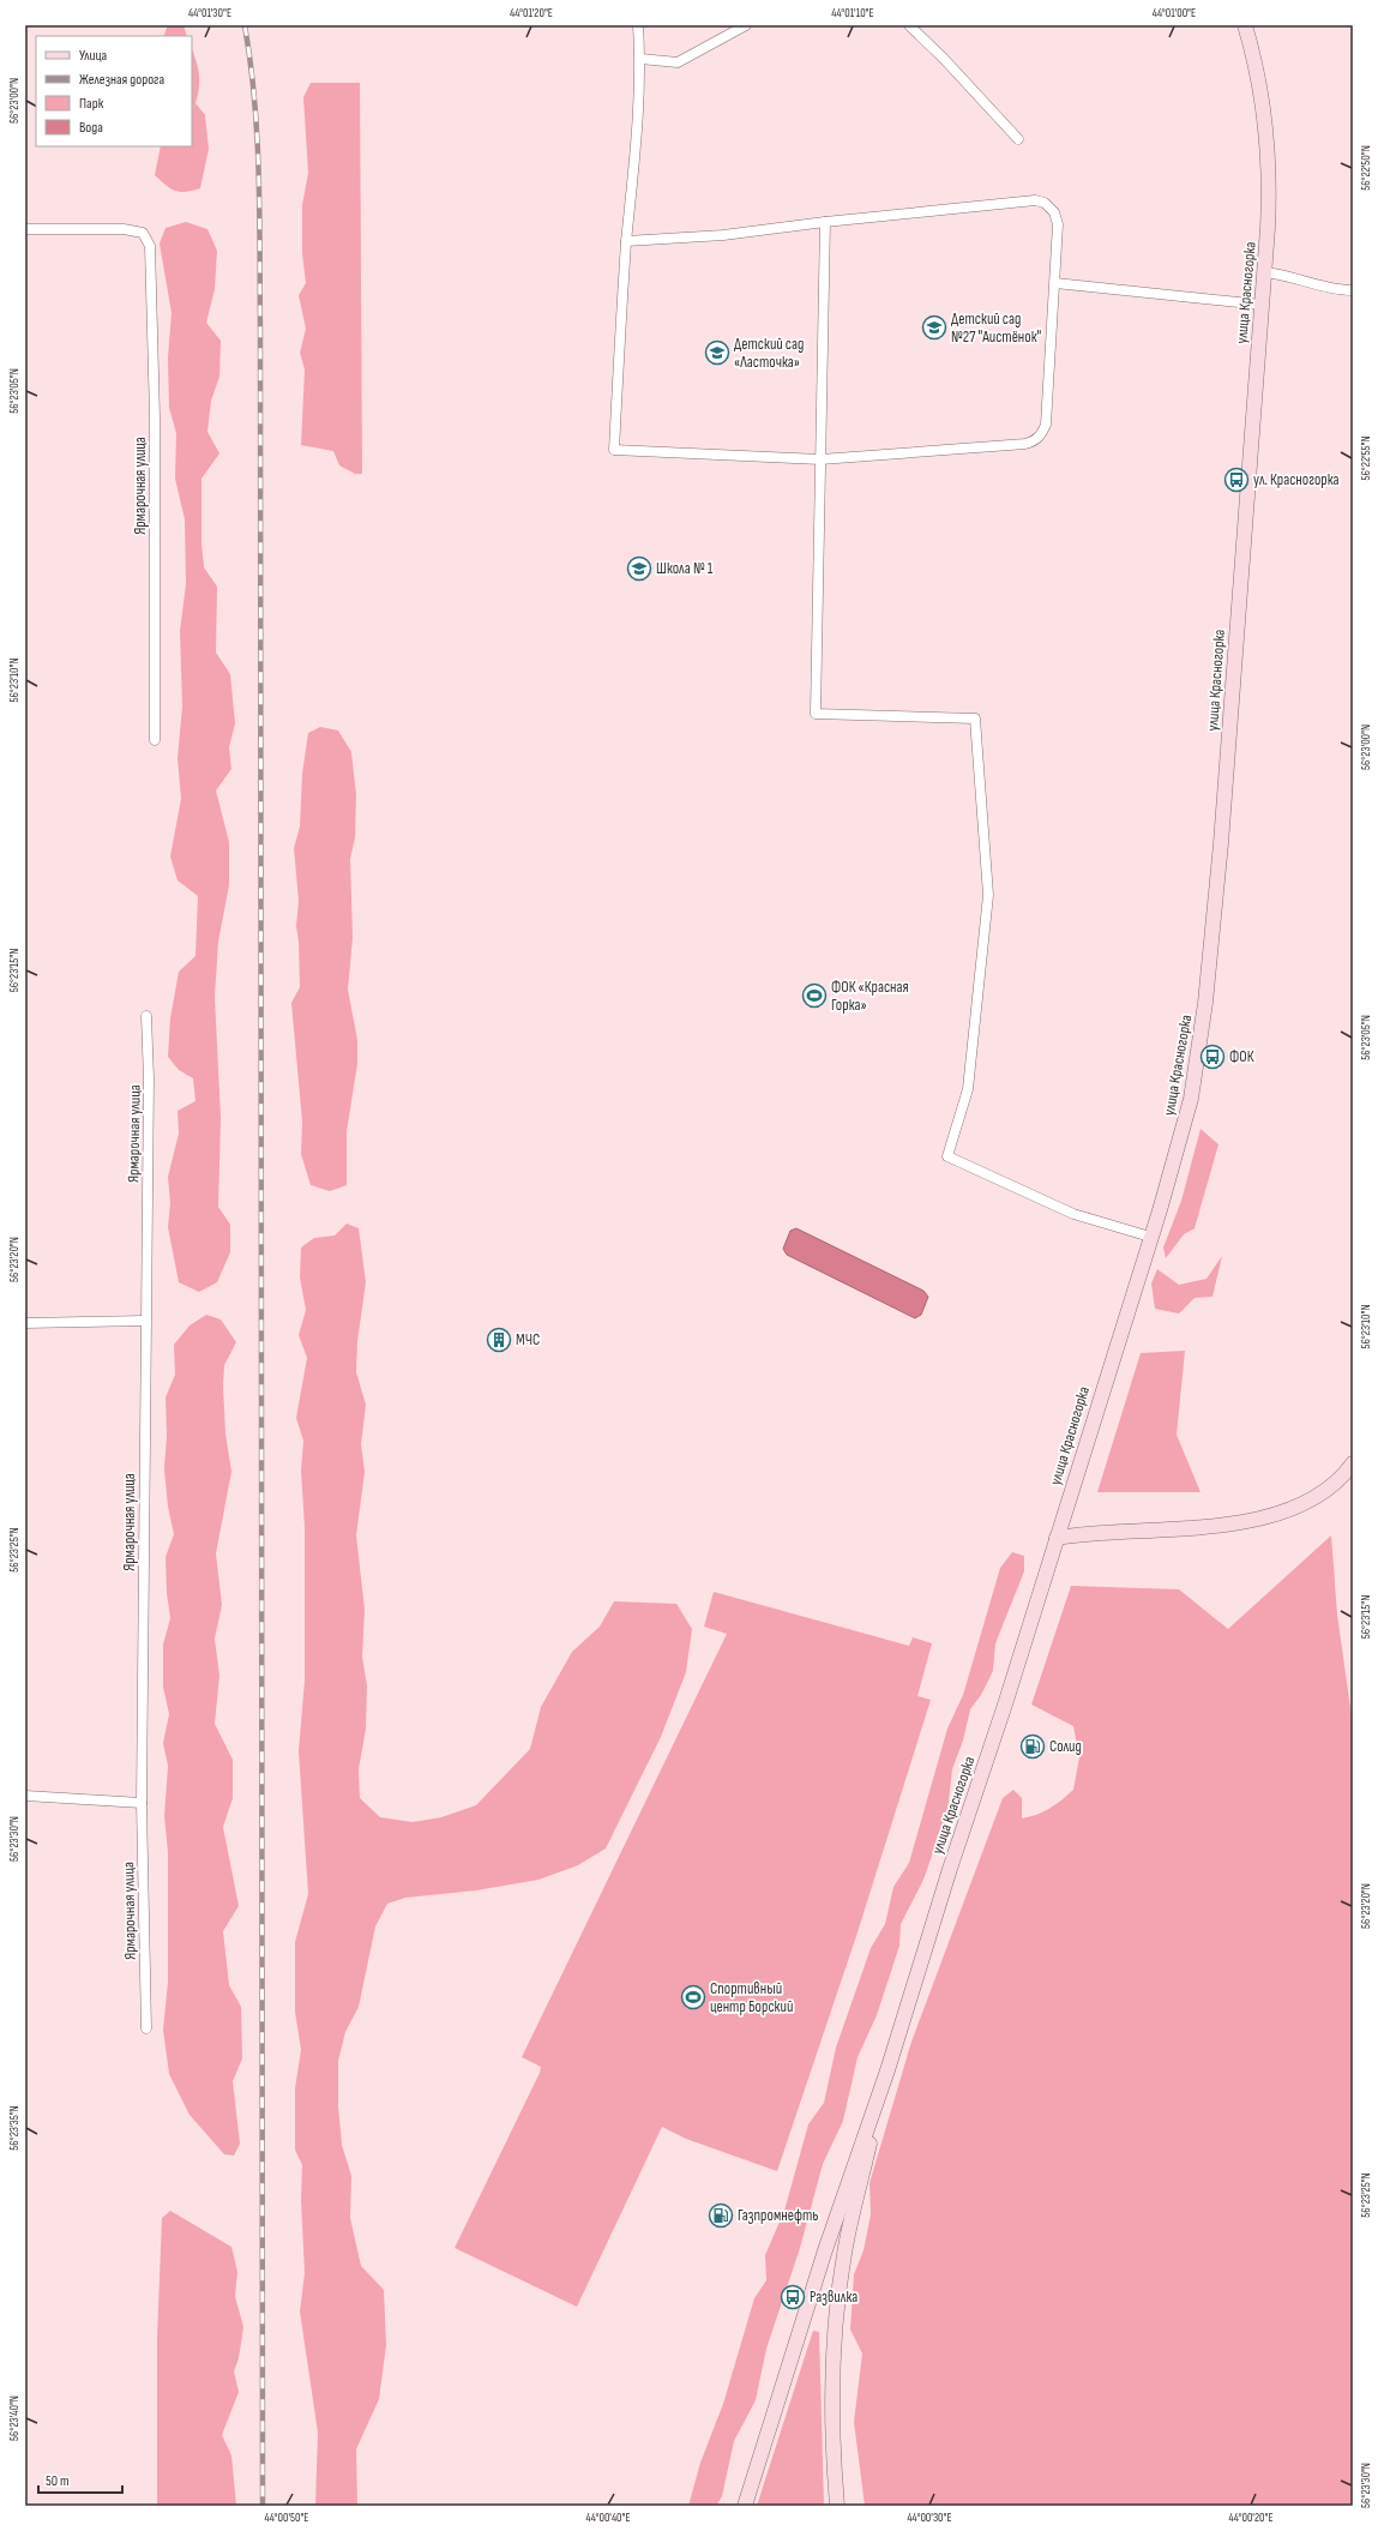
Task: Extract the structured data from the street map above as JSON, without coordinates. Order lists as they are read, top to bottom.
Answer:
{
  "streets": {
    "main road": ["улица Красногорка"],
    "street": ["Ярмарочная улица"]
  },
  "places": {
    "school or university": ["Детский сад №27 \"Аистёнок\"", "Детский сад «Ласточка»", "Школа № 1"],
    "bus stop": ["ул. Красногорка", "ФОК", "Развилка"],
    "sports": ["ФОК «Красная Горка»", "Спортивный центр Борский"],
    "building": ["МЧС"],
    "fuel station": ["Солид", "Газпромнефть"]
  },
  "legend": [
    "Улица",
    "Железная дорога",
    "Парк",
    "Вода"
  ],
  "scale_bar": "50 m",
  "coordinates": [
    "44°01'30\"E",
    "44°01'20\"E",
    "44°01'10\"E",
    "44°01'00\"E",
    "56°23'00\"N",
    "56°22'50\"N",
    "56°23'05\"N",
    "56°22'55\"N",
    "56°23'10\"N",
    "56°23'15\"N",
    "56°23'20\"N",
    "56°23'25\"N",
    "56°23'30\"N",
    "56°23'35\"N",
    "56°23'40\"N",
    "44°00'50\"E",
    "44°00'40\"E",
    "44°00'30\"E",
    "44°00'20\"E"
  ]
}
